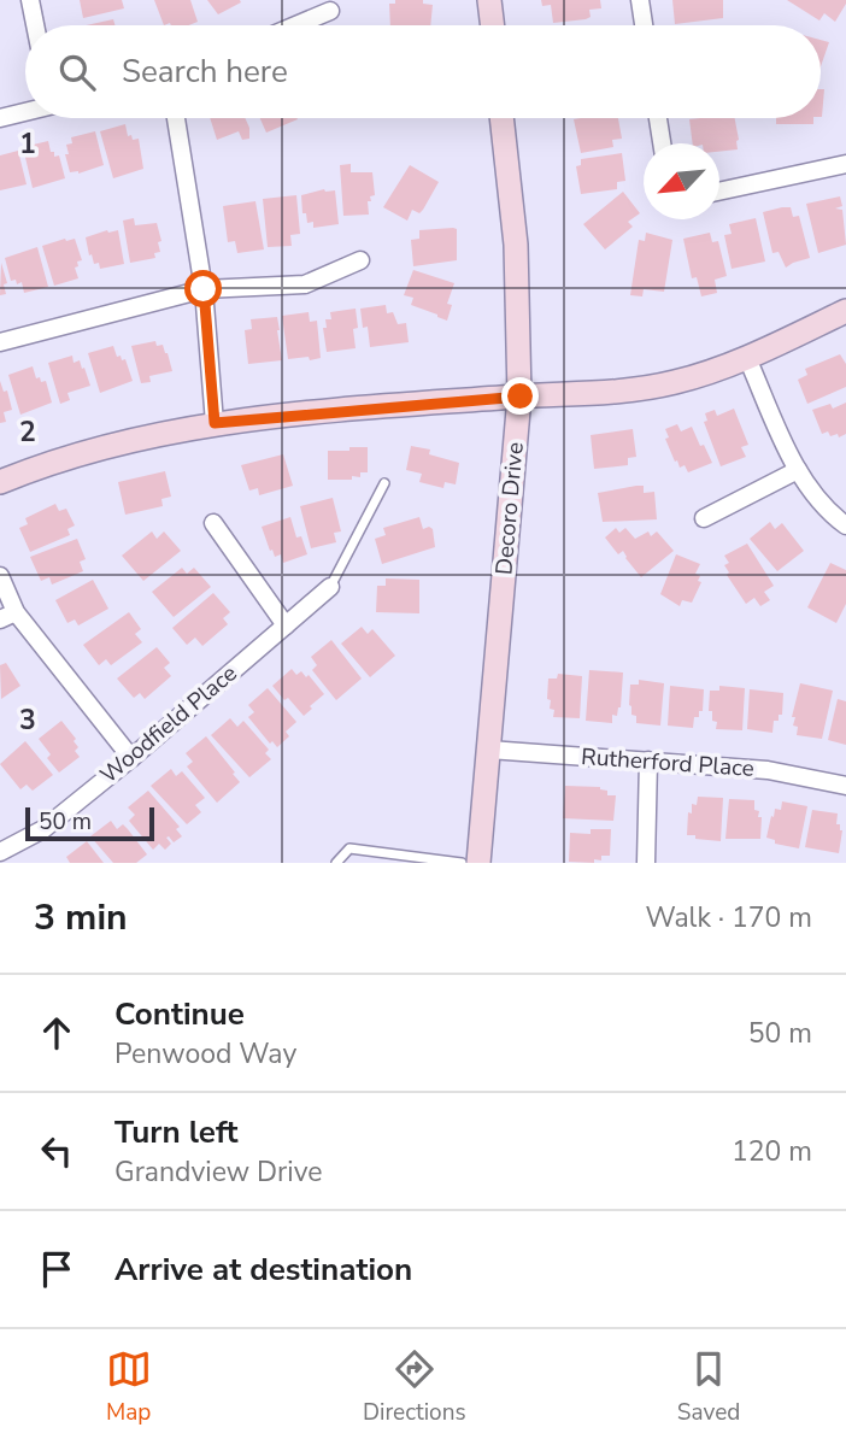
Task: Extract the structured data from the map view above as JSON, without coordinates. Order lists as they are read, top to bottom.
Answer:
{
  "streets": {
    "street": ["Decoro Drive", "Woodfield Place", "Rutherford Place"]
  },
  "crossings": [
    ["Decoro Drive", "Rutherford Place"]
  ],
  "scale_bar": "50 m",
  "north": "bottom left",
  "page": {
    "search": "Search here",
    "scale": "50 m",
    "heading": ["3 min", "Walk · 170 m"],
    "list": [
      ["Continue", "Penwood Way", "50 m"],
      ["Turn left", "Grandview Drive", "120 m"],
      "Arrive at destination"
    ],
    "nav": ["Map", "Directions", "Saved"]
  },
  "grid": {
    "rows": ["1", "2", "3"]
  }
}
